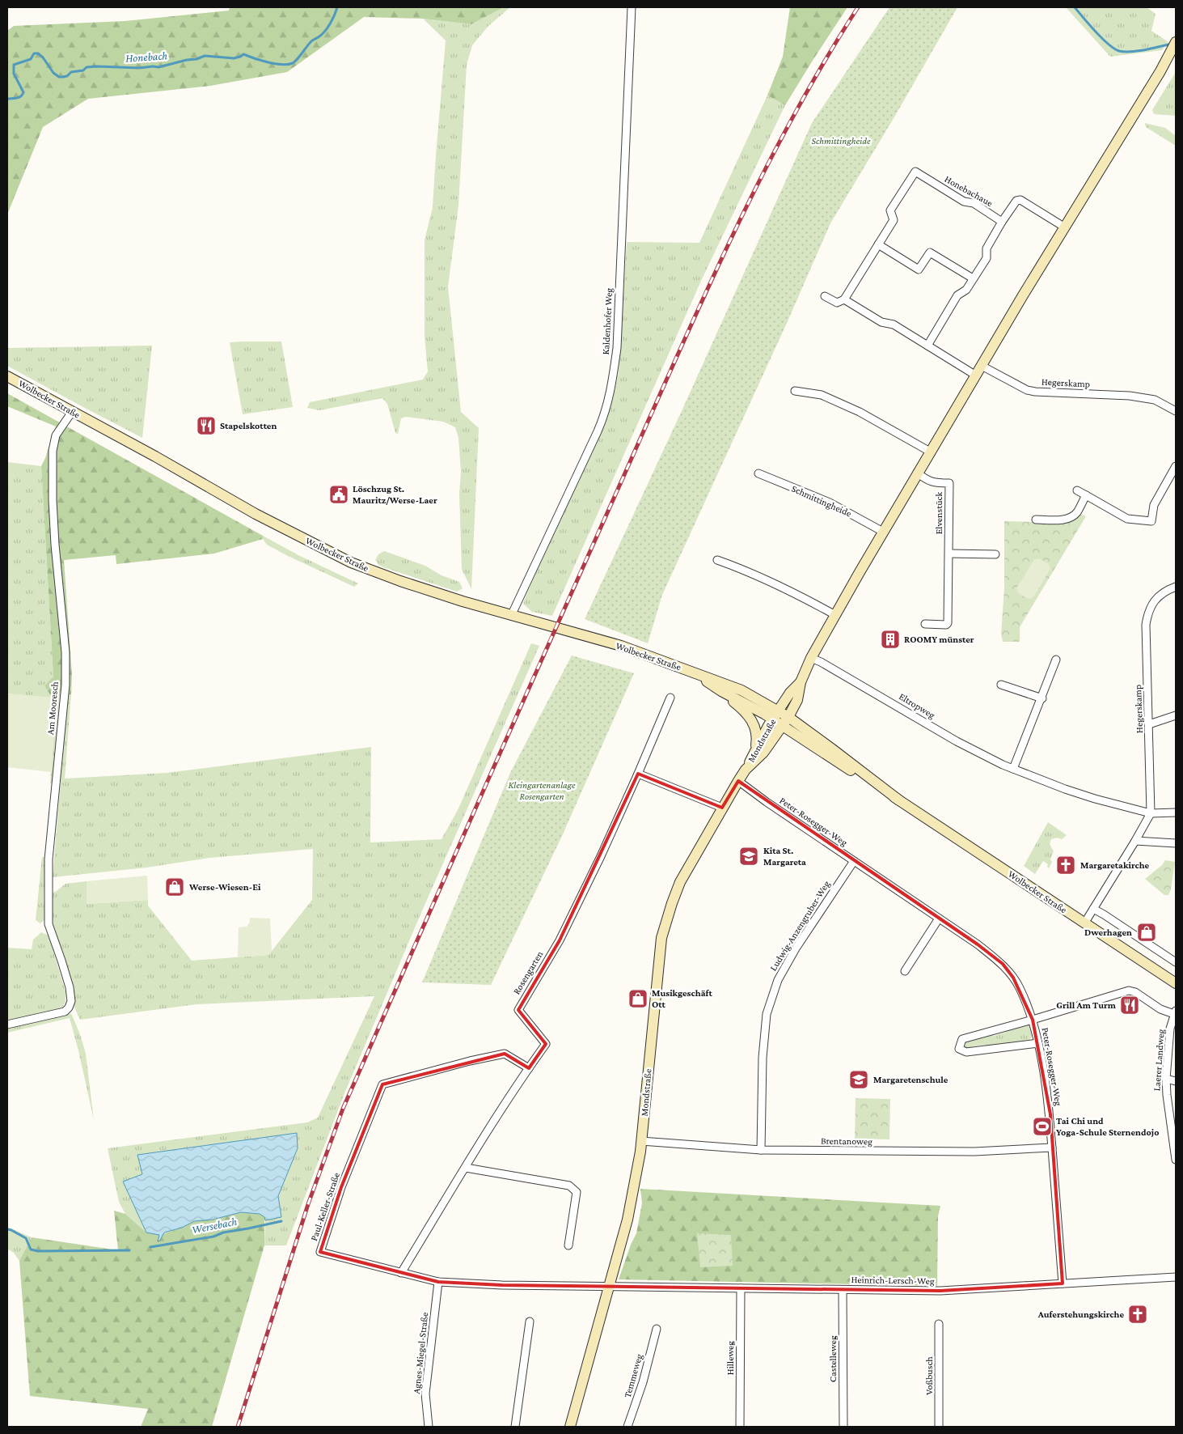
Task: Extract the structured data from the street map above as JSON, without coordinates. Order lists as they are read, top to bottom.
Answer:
{
  "streets": {
    "street": [
      "Honebachaue",
      "Kaldenhofer Weg",
      "Hegerskamp",
      "Wolbecker Straße",
      "Schmittingheide",
      "Elvenstück",
      "Eltropweg",
      "Am Mooresch",
      "Mondstraße",
      "Peter-Rosegger-Weg",
      "Ludwig-Anzengruber-Weg",
      "Rosengarten",
      "Laerer Landweg",
      "Brentanoweg",
      "Paul-Keller-Straße",
      "Heinrich-Lersch-Weg",
      "Agnes-Miegel-Straße",
      "Hilleweg",
      "Castelleweg",
      "Temmeweg",
      "Voßbusch"
    ]
  },
  "crossings": [
    ["Kaldenhofer Weg", "Wolbecker Straße"],
    ["Hegerskamp", "Eltropweg"],
    ["Wolbecker Straße", "Am Mooresch"],
    ["Wolbecker Straße", "Mondstraße"],
    ["Mondstraße", "Peter-Rosegger-Weg"],
    ["Mondstraße", "Brentanoweg"],
    ["Mondstraße", "Paul-Keller-Straße"],
    ["Mondstraße", "Heinrich-Lersch-Weg"],
    ["Peter-Rosegger-Weg", "Ludwig-Anzengruber-Weg"],
    ["Peter-Rosegger-Weg", "Brentanoweg"],
    ["Peter-Rosegger-Weg", "Heinrich-Lersch-Weg"],
    ["Ludwig-Anzengruber-Weg", "Brentanoweg"],
    ["Rosengarten", "Paul-Keller-Straße"],
    ["Paul-Keller-Straße", "Heinrich-Lersch-Weg"],
    ["Paul-Keller-Straße", "Agnes-Miegel-Straße"],
    ["Heinrich-Lersch-Weg", "Hilleweg"],
    ["Heinrich-Lersch-Weg", "Castelleweg"]
  ],
  "water": ["Honebach", "Wersebach"],
  "parks": ["Schmittingheide", "Kleingartenanlage Rosengarten"],
  "places": {
    "restaurant": ["Stapelskotten", "Grill Am Turm"],
    "public building": ["Löschzug St. Mauritz/Werse-Laer"],
    "building": ["ROOMY münster"],
    "school or university": ["Kita St. Margareta", "Margaretenschule"],
    "church": ["Margaretakirche", "Auferstehungskirche"],
    "shop": ["Werse-Wiesen-Ei", "Dwerhagen", "Musikgeschäft Ott"],
    "sports": ["Tai Chi und Yoga-Schule Sternendojo"]
  }
}
